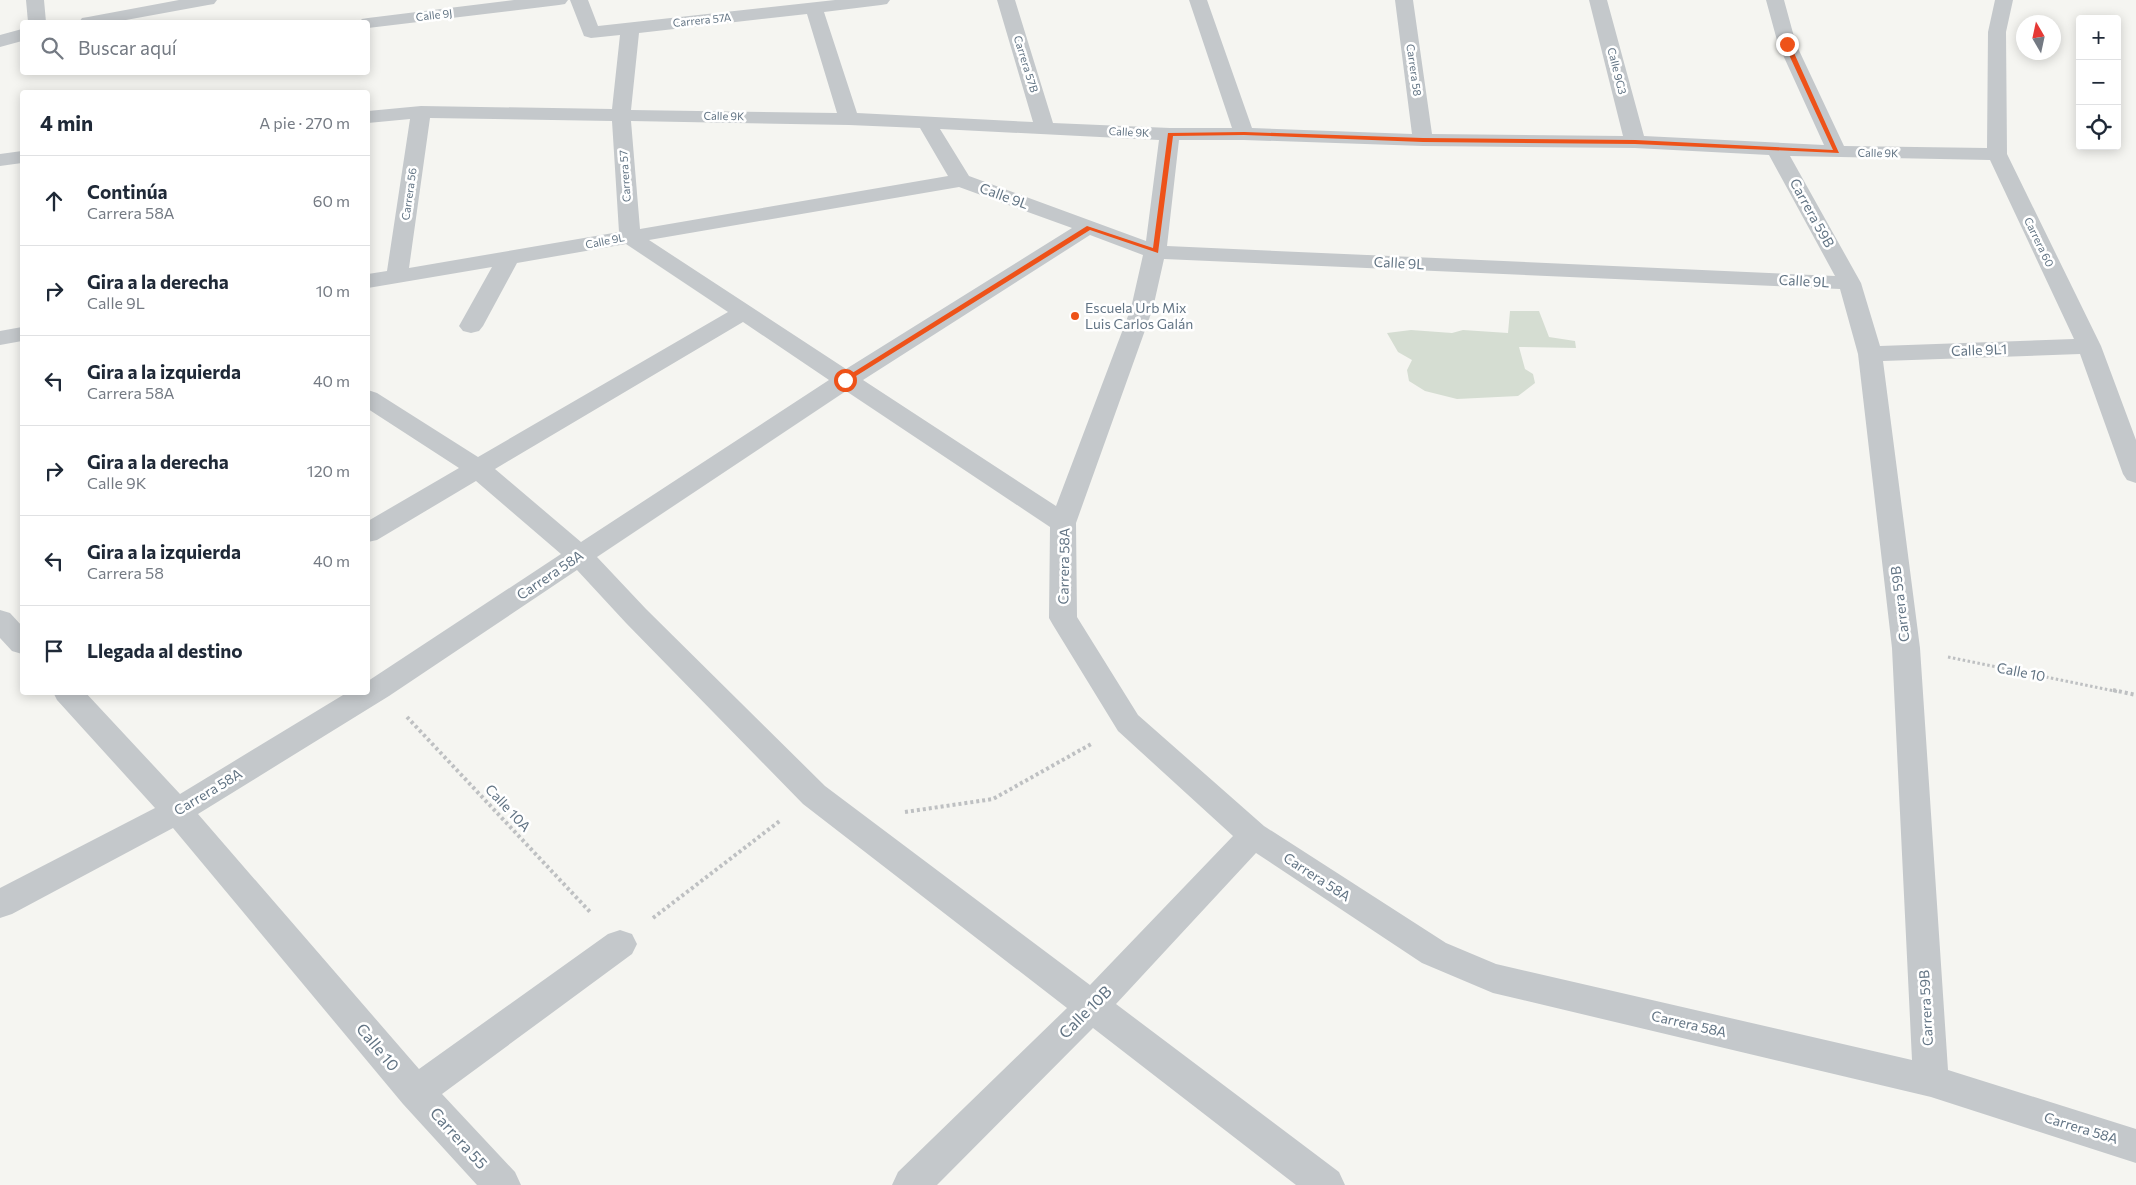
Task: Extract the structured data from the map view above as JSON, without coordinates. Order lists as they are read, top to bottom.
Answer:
{
  "streets": {
    "street": [
      "Calle 9J",
      "Carrera 57A",
      "Carrera 57B",
      "Carrera 58",
      "Calle 9G3",
      "Calle 9K",
      "Carrera 57",
      "Carrera 56",
      "Calle 9L",
      "Carrera 59B",
      "Carrera 60",
      "Calle 9L1",
      "Carrera 58A",
      "Calle 10",
      "Calle 10B",
      "Carrera 55"
    ],
    "path": ["Calle 10A"]
  },
  "crossings": [
    ["Carrera 57B", "Calle 9K"],
    ["Carrera 58", "Calle 9K"],
    ["Calle 9G3", "Calle 9K"],
    ["Calle 9K", "Carrera 57"],
    ["Calle 9K", "Carrera 56"],
    ["Calle 9K", "Calle 9L"],
    ["Calle 9K", "Carrera 59B"],
    ["Calle 9K", "Carrera 60"],
    ["Calle 9K", "Carrera 58A"],
    ["Carrera 57", "Calle 9L"],
    ["Carrera 56", "Calle 9L"],
    ["Calle 9L", "Carrera 59B"],
    ["Calle 9L", "Carrera 58A"],
    ["Carrera 59B", "Calle 9L1"],
    ["Carrera 59B", "Carrera 58A"],
    ["Carrera 59B", "Calle 10"],
    ["Carrera 60", "Calle 9L1"],
    ["Carrera 58A", "Calle 10"],
    ["Carrera 58A", "Calle 10A"],
    ["Carrera 58A", "Calle 10B"],
    ["Calle 10", "Carrera 55"]
  ],
  "places": ["Escuela Urb Mix Luis Carlos Galán"],
  "north": "top",
  "page": {
    "map_buttons": ["+", "−"],
    "search": "Buscar aquí",
    "heading": ["4 min", "A pie · 270 m"],
    "list": [
      ["Continúa", "Carrera 58A", "60 m"],
      ["Gira a la derecha", "Calle 9L", "10 m"],
      ["Gira a la izquierda", "Carrera 58A", "40 m"],
      ["Gira a la derecha", "Calle 9K", "120 m"],
      ["Gira a la izquierda", "Carrera 58", "40 m"],
      "Llegada al destino"
    ]
  }
}
